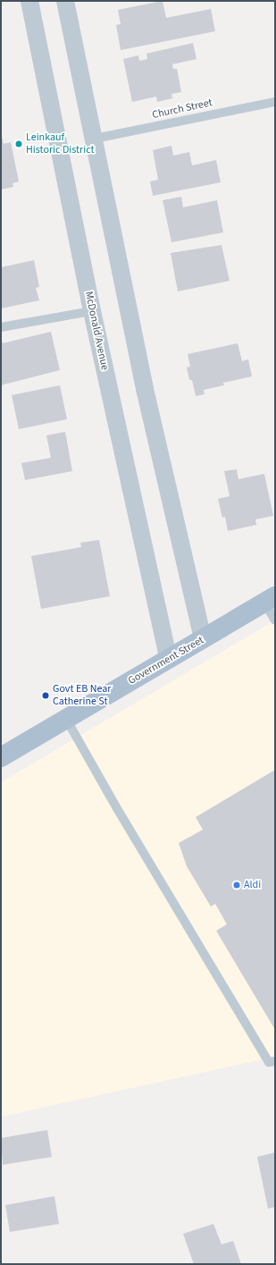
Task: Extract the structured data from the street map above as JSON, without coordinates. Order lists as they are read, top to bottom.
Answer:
{
  "streets": {
    "main road": ["Government Street"],
    "street": ["McDonald Avenue"],
    "lane": ["Church Street"]
  },
  "crossings": [
    ["McDonald Avenue", "Government Street"]
  ],
  "places": ["Leinkauf Historic District", "Govt EB Near Catherine St", "Aldi"]
}
